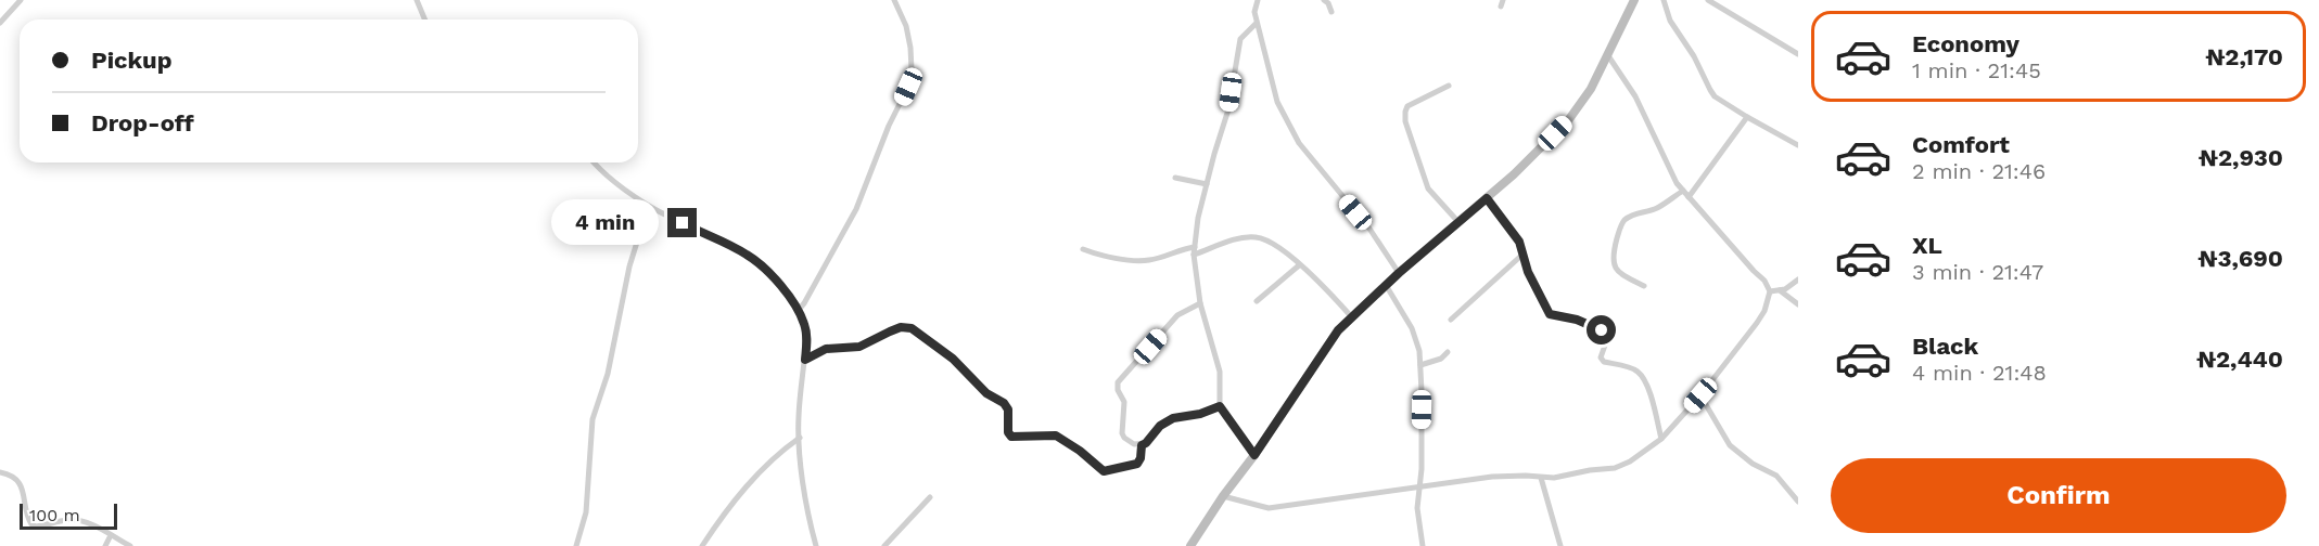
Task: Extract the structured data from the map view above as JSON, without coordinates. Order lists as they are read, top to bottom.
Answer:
{
  "scale_bar": "100 m",
  "page": {
    "list": [
      {
        "name": "Economy",
        "note": "1 min · 21:45",
        "value": "₦2,170"
      },
      {
        "name": "Comfort",
        "note": "2 min · 21:46",
        "value": "₦2,930"
      },
      {
        "name": "XL",
        "note": "3 min · 21:47",
        "value": "₦3,690"
      },
      {
        "name": "Black",
        "note": "4 min · 21:48",
        "value": "₦2,440"
      }
    ],
    "banner": ["Pickup", "Drop-off"],
    "bubble": "4 min",
    "buttons": "Confirm",
    "scale": "100 m"
  }
}
